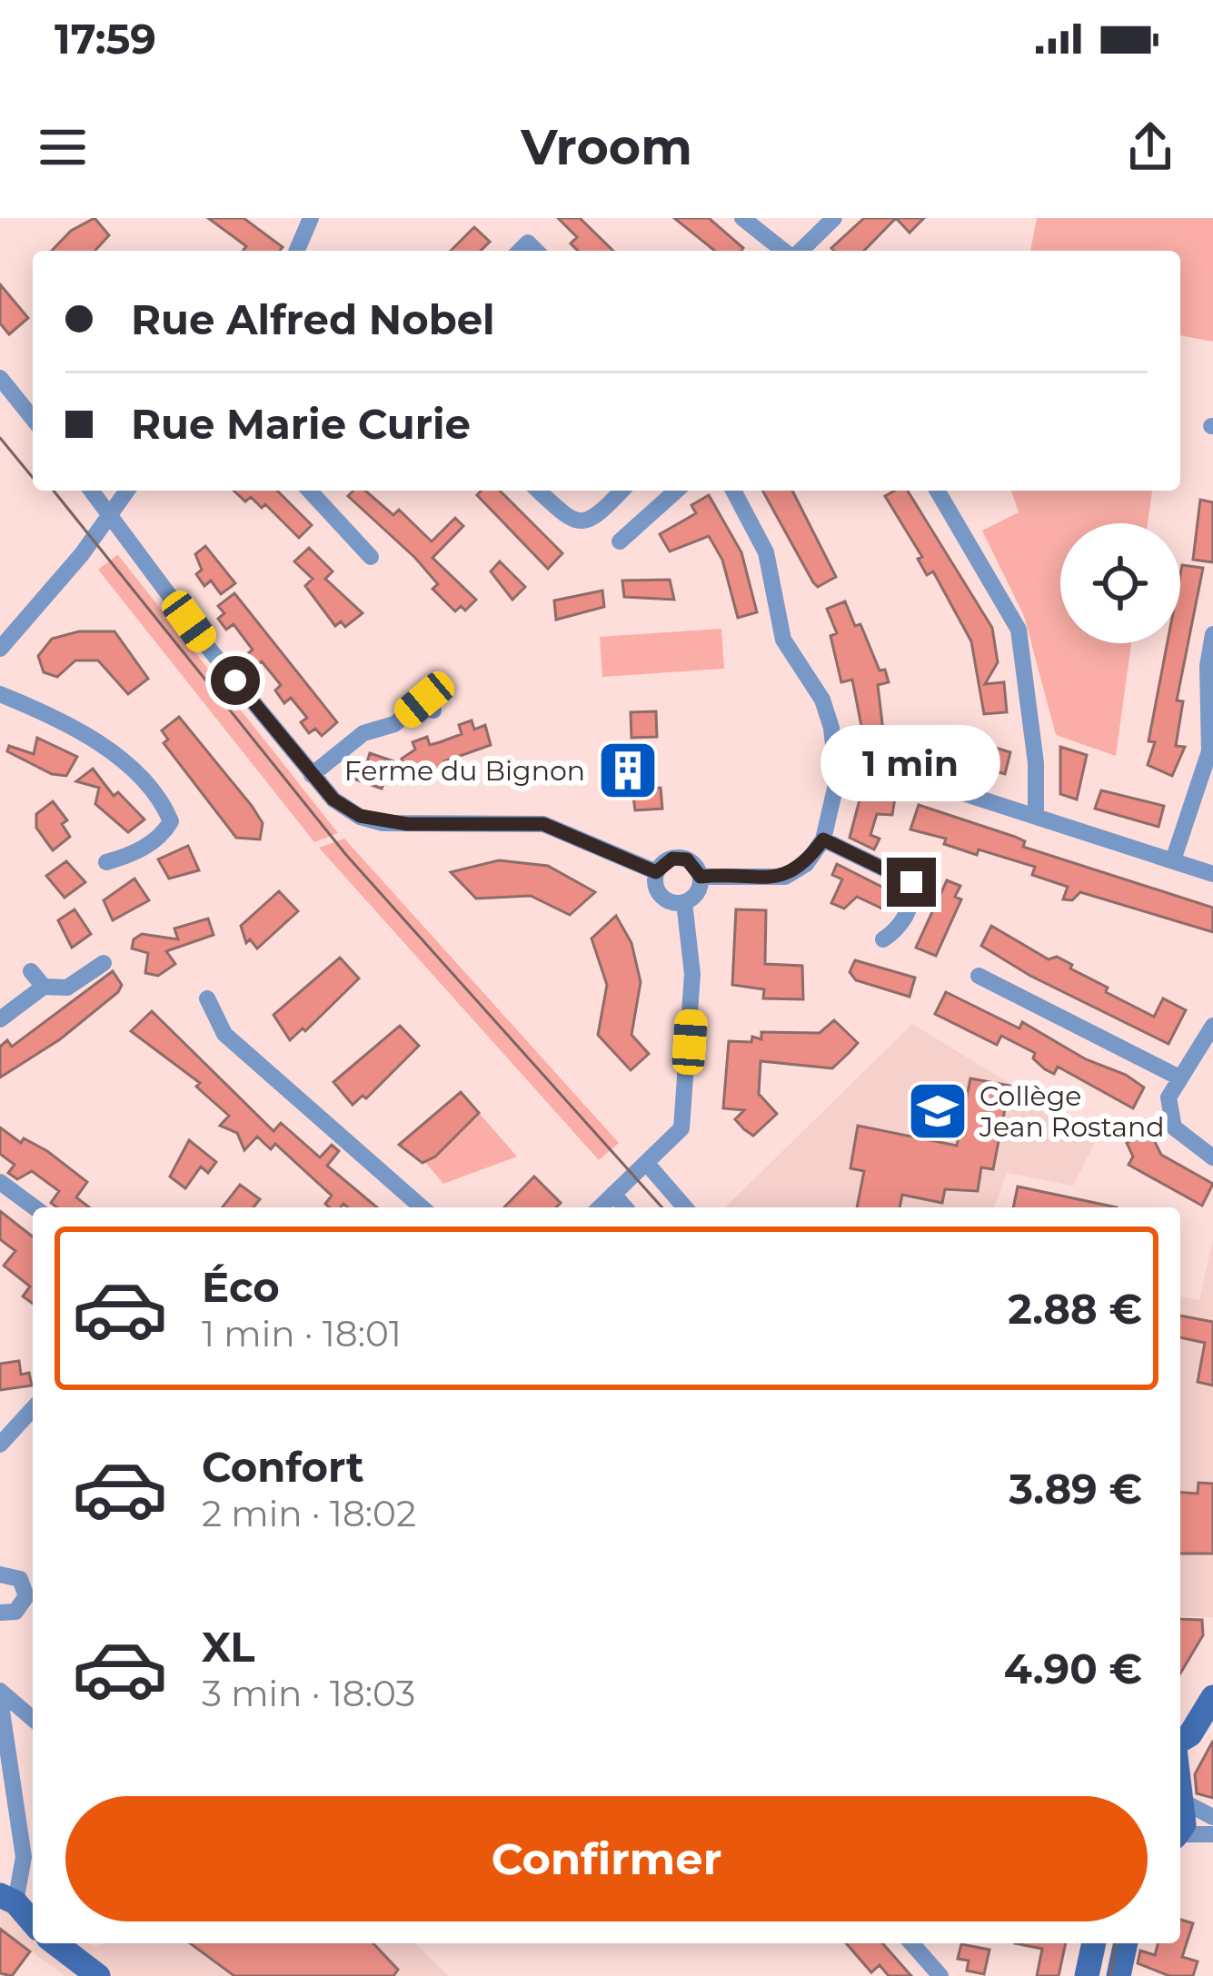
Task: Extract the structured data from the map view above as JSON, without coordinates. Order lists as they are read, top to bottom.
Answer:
{
  "places": {
    "building": ["Ferme du Bignon"],
    "school or university": ["Collège Jean Rostand"]
  },
  "page": {
    "status": "17:59",
    "header": "Vroom",
    "banner": ["Rue Alfred Nobel", "Rue Marie Curie"],
    "bubble": "1 min",
    "list": [
      {
        "name": "Éco",
        "note": "1 min · 18:01",
        "value": "2.88 €"
      },
      {
        "name": "Confort",
        "note": "2 min · 18:02",
        "value": "3.89 €"
      },
      {
        "name": "XL",
        "note": "3 min · 18:03",
        "value": "4.90 €"
      }
    ],
    "buttons": "Confirmer"
  }
}
